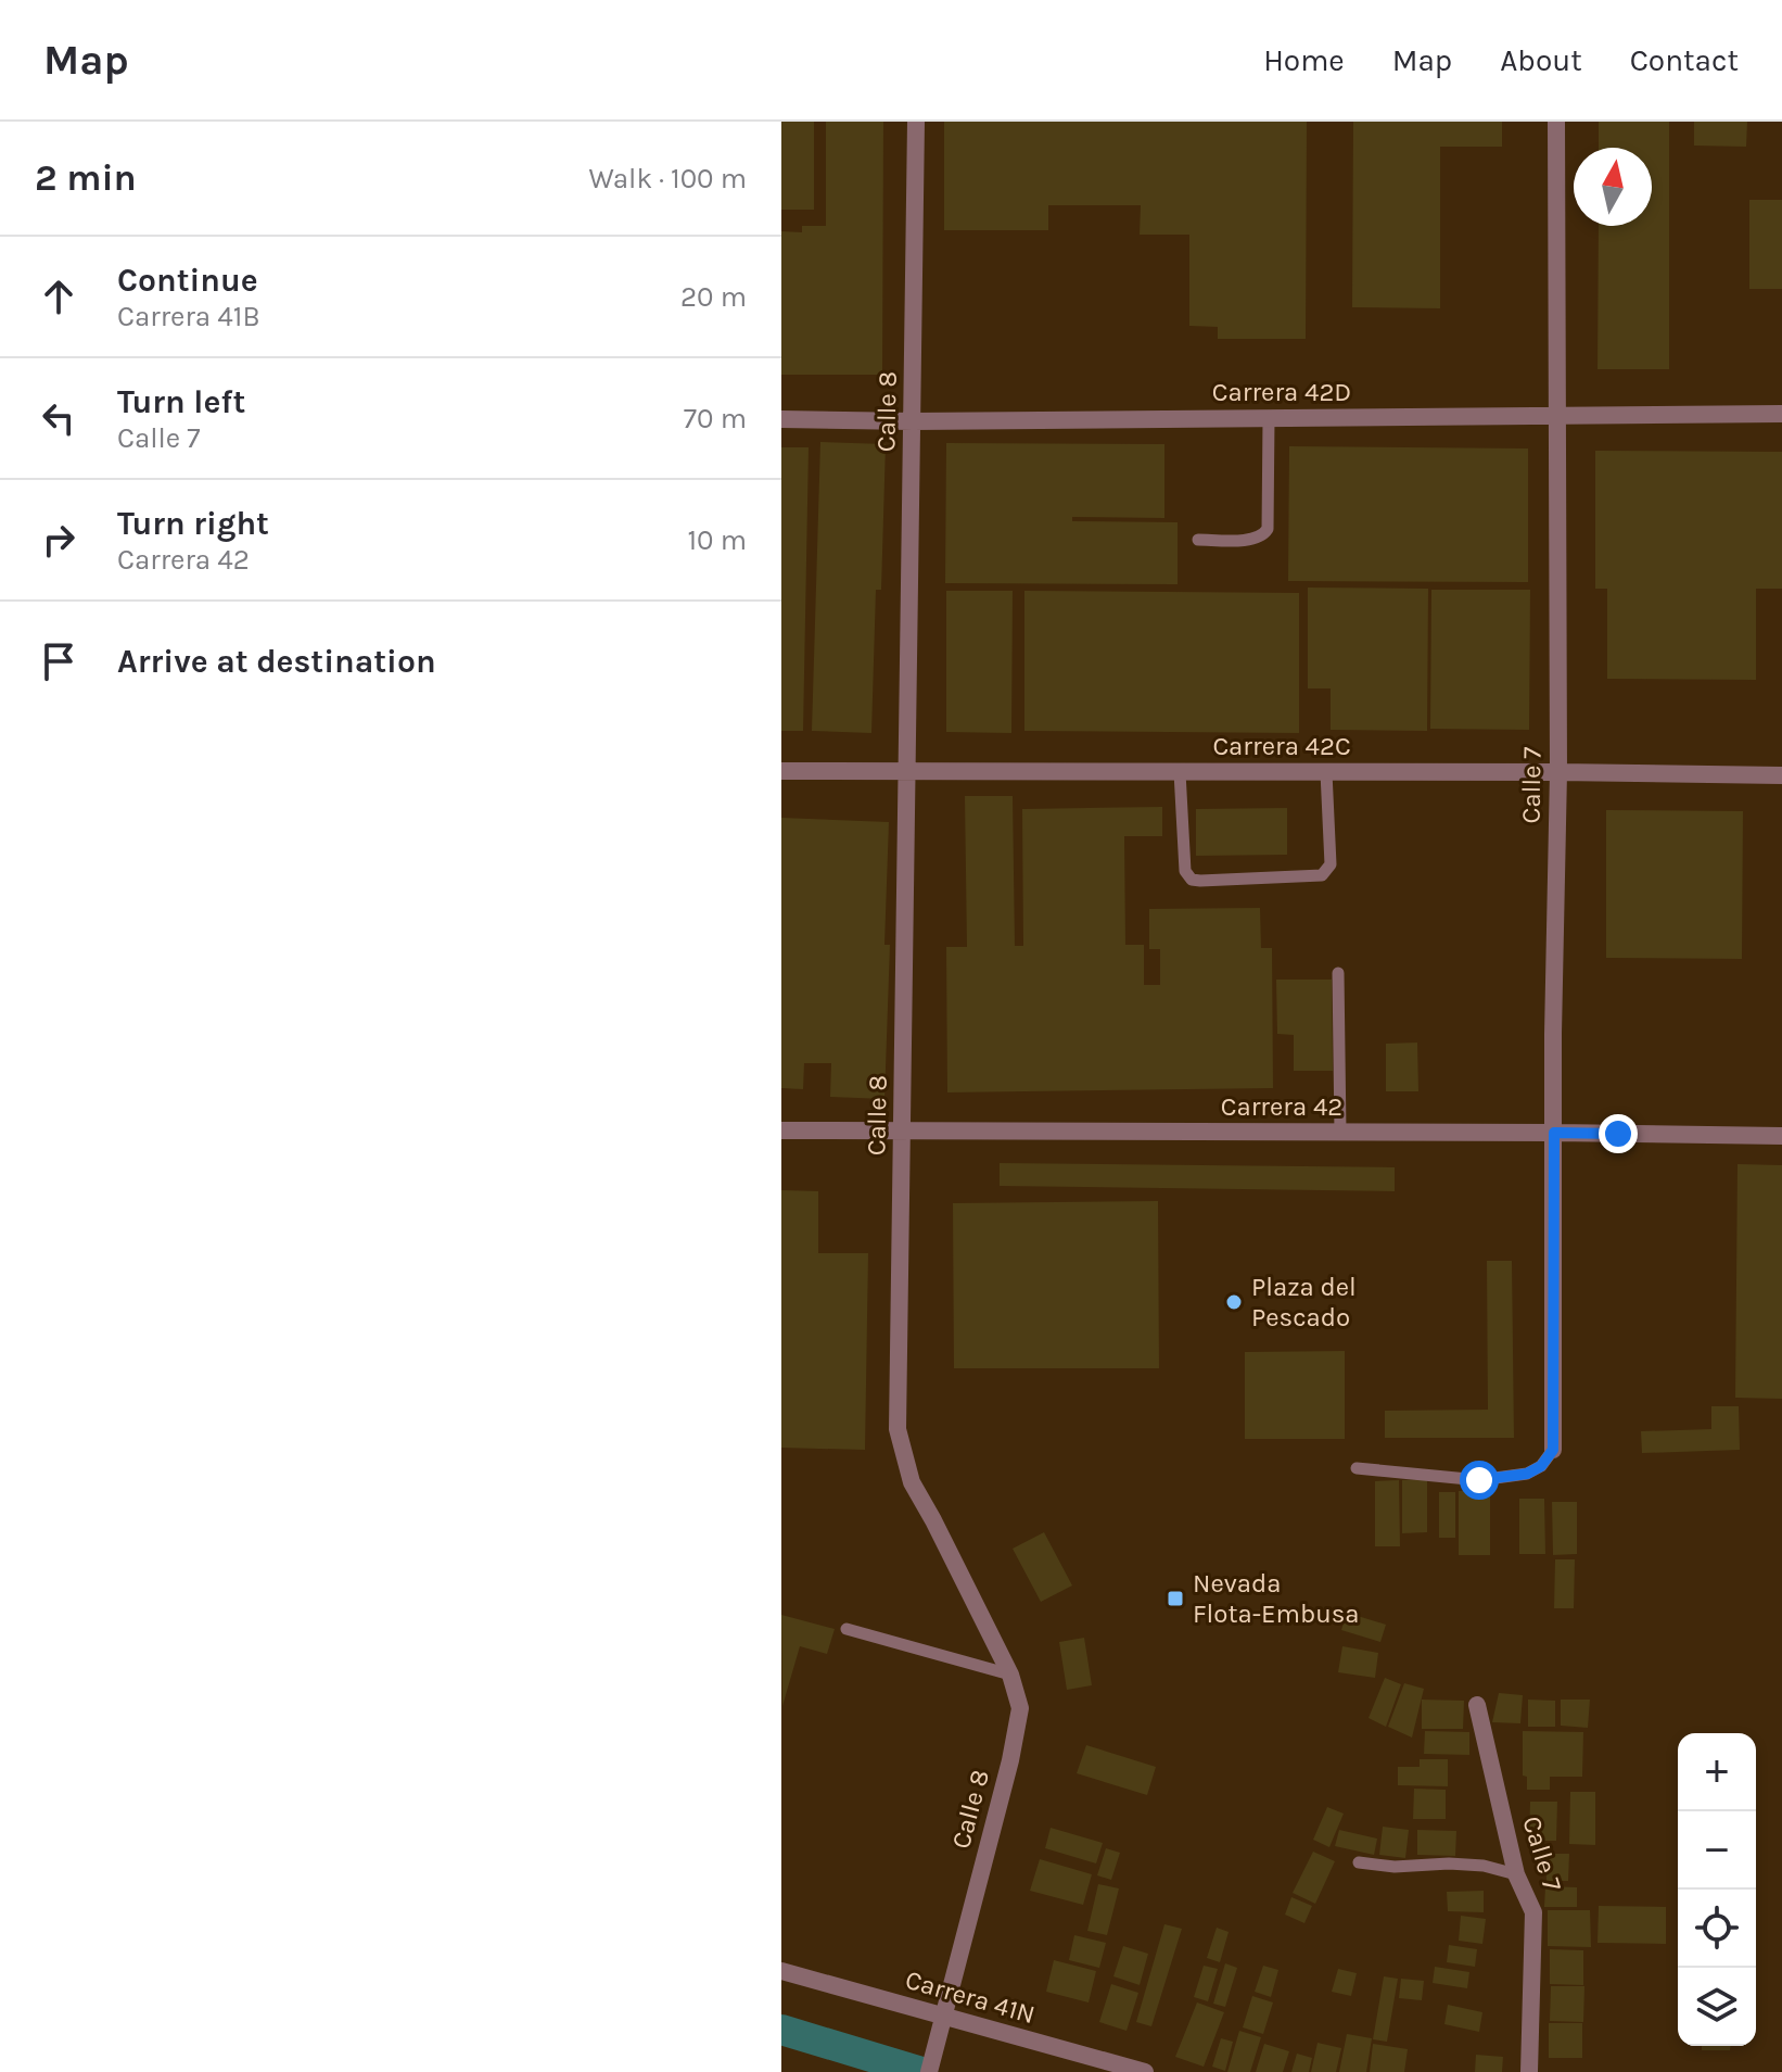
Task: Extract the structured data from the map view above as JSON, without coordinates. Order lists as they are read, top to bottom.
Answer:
{
  "streets": {
    "street": [
      "Carrera 42D",
      "Calle 8",
      "Carrera 42C",
      "Calle 7",
      "Carrera 42",
      "Carrera 41N"
    ]
  },
  "crossings": [
    ["Carrera 42D", "Calle 8"],
    ["Carrera 42D", "Calle 7"],
    ["Calle 8", "Carrera 42C"],
    ["Calle 8", "Carrera 42"],
    ["Calle 8", "Carrera 41N"],
    ["Carrera 42C", "Calle 7"],
    ["Calle 7", "Carrera 42"]
  ],
  "places": {
    "other": ["Plaza del Pescado"],
    "transit": ["Nevada Flota-Embusa"]
  },
  "north": "top",
  "page": {
    "header": "Map",
    "nav": [
      "Home",
      "Map",
      "About",
      "Contact"
    ],
    "heading": ["2 min", "Walk · 100 m"],
    "list": [
      ["Continue", "Carrera 41B", "20 m"],
      ["Turn left", "Calle 7", "70 m"],
      ["Turn right", "Carrera 42", "10 m"],
      "Arrive at destination"
    ],
    "map_buttons": ["+", "−"]
  }
}
